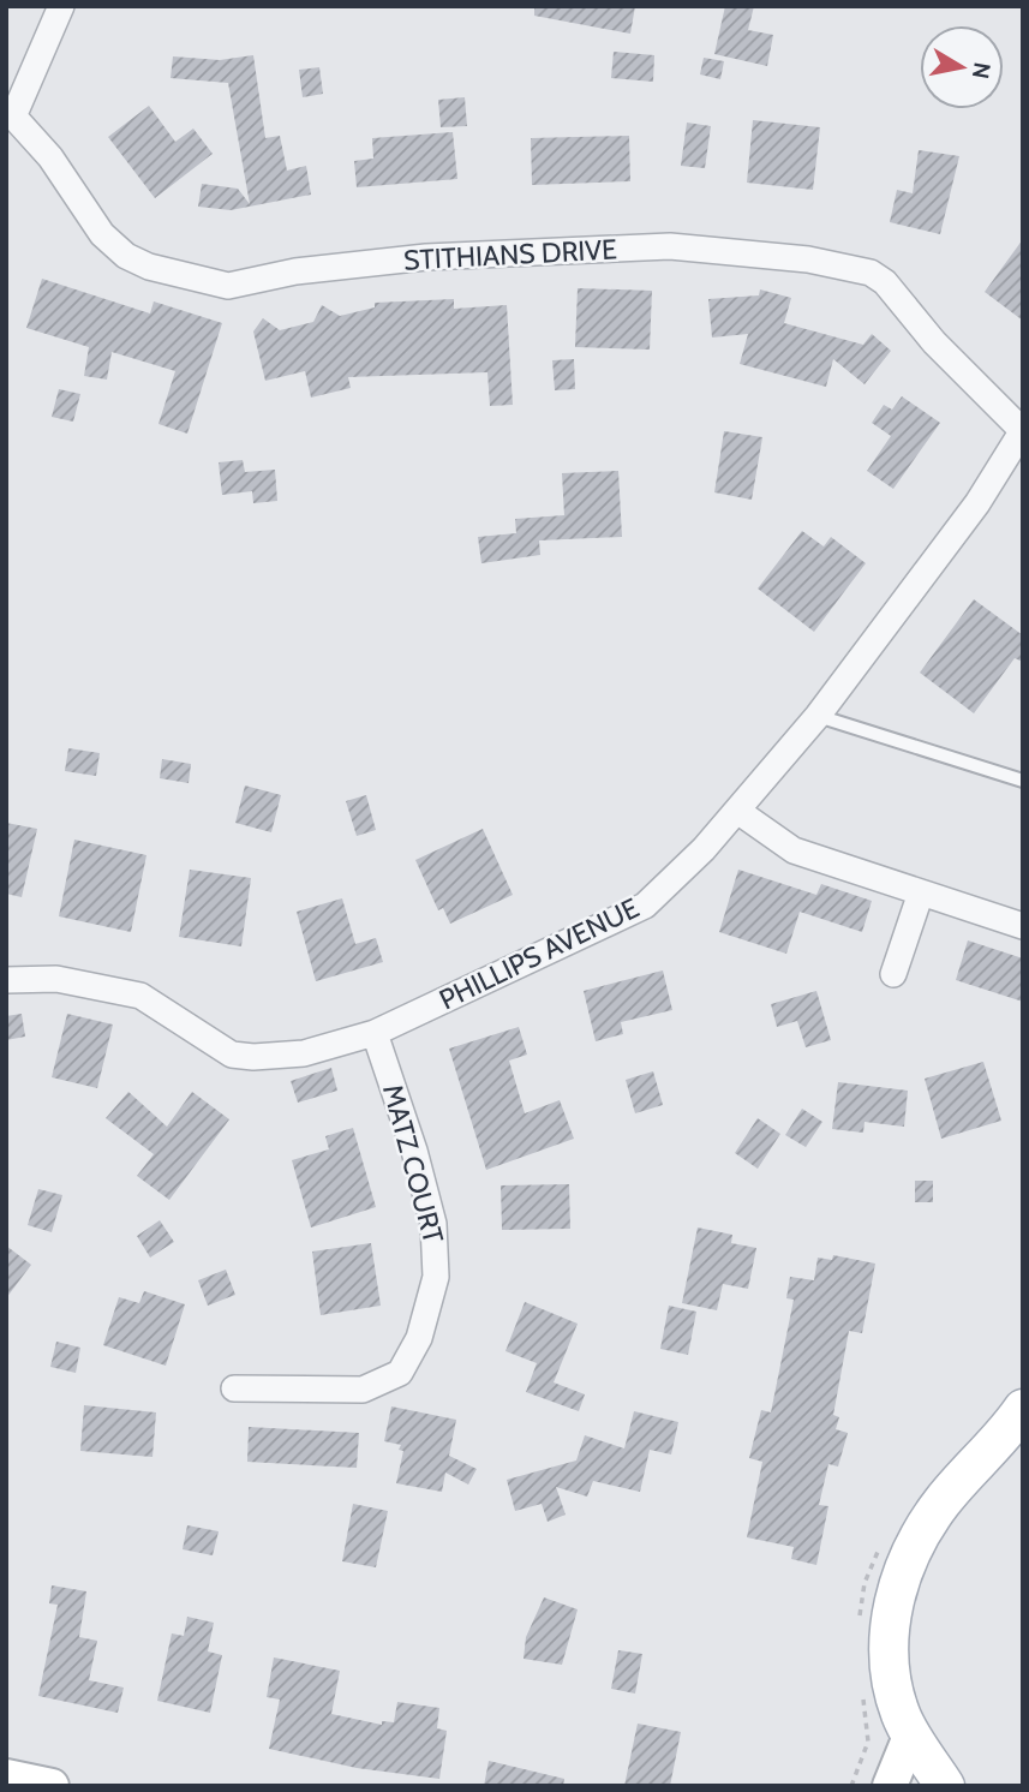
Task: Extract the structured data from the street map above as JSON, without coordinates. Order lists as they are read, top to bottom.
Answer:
{
  "streets": {
    "street": ["STITHIANS DRIVE", "PHILLIPS AVENUE", "MATZ COURT"]
  },
  "crossings": [
    ["STITHIANS DRIVE", "PHILLIPS AVENUE"],
    ["PHILLIPS AVENUE", "MATZ COURT"]
  ],
  "north": "right"
}
